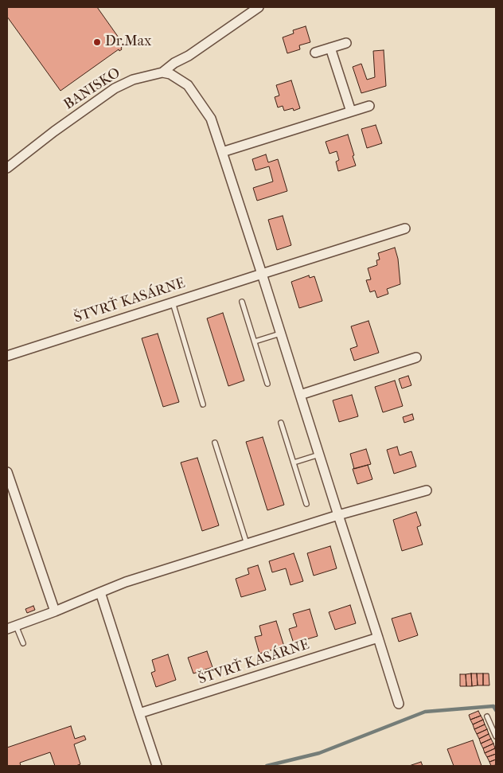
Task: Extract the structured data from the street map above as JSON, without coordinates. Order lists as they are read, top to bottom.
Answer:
{
  "streets": {
    "street": ["BANISKO", "ŠTVRŤ KASÁRNE"]
  },
  "places": ["Dr.Max"]
}
